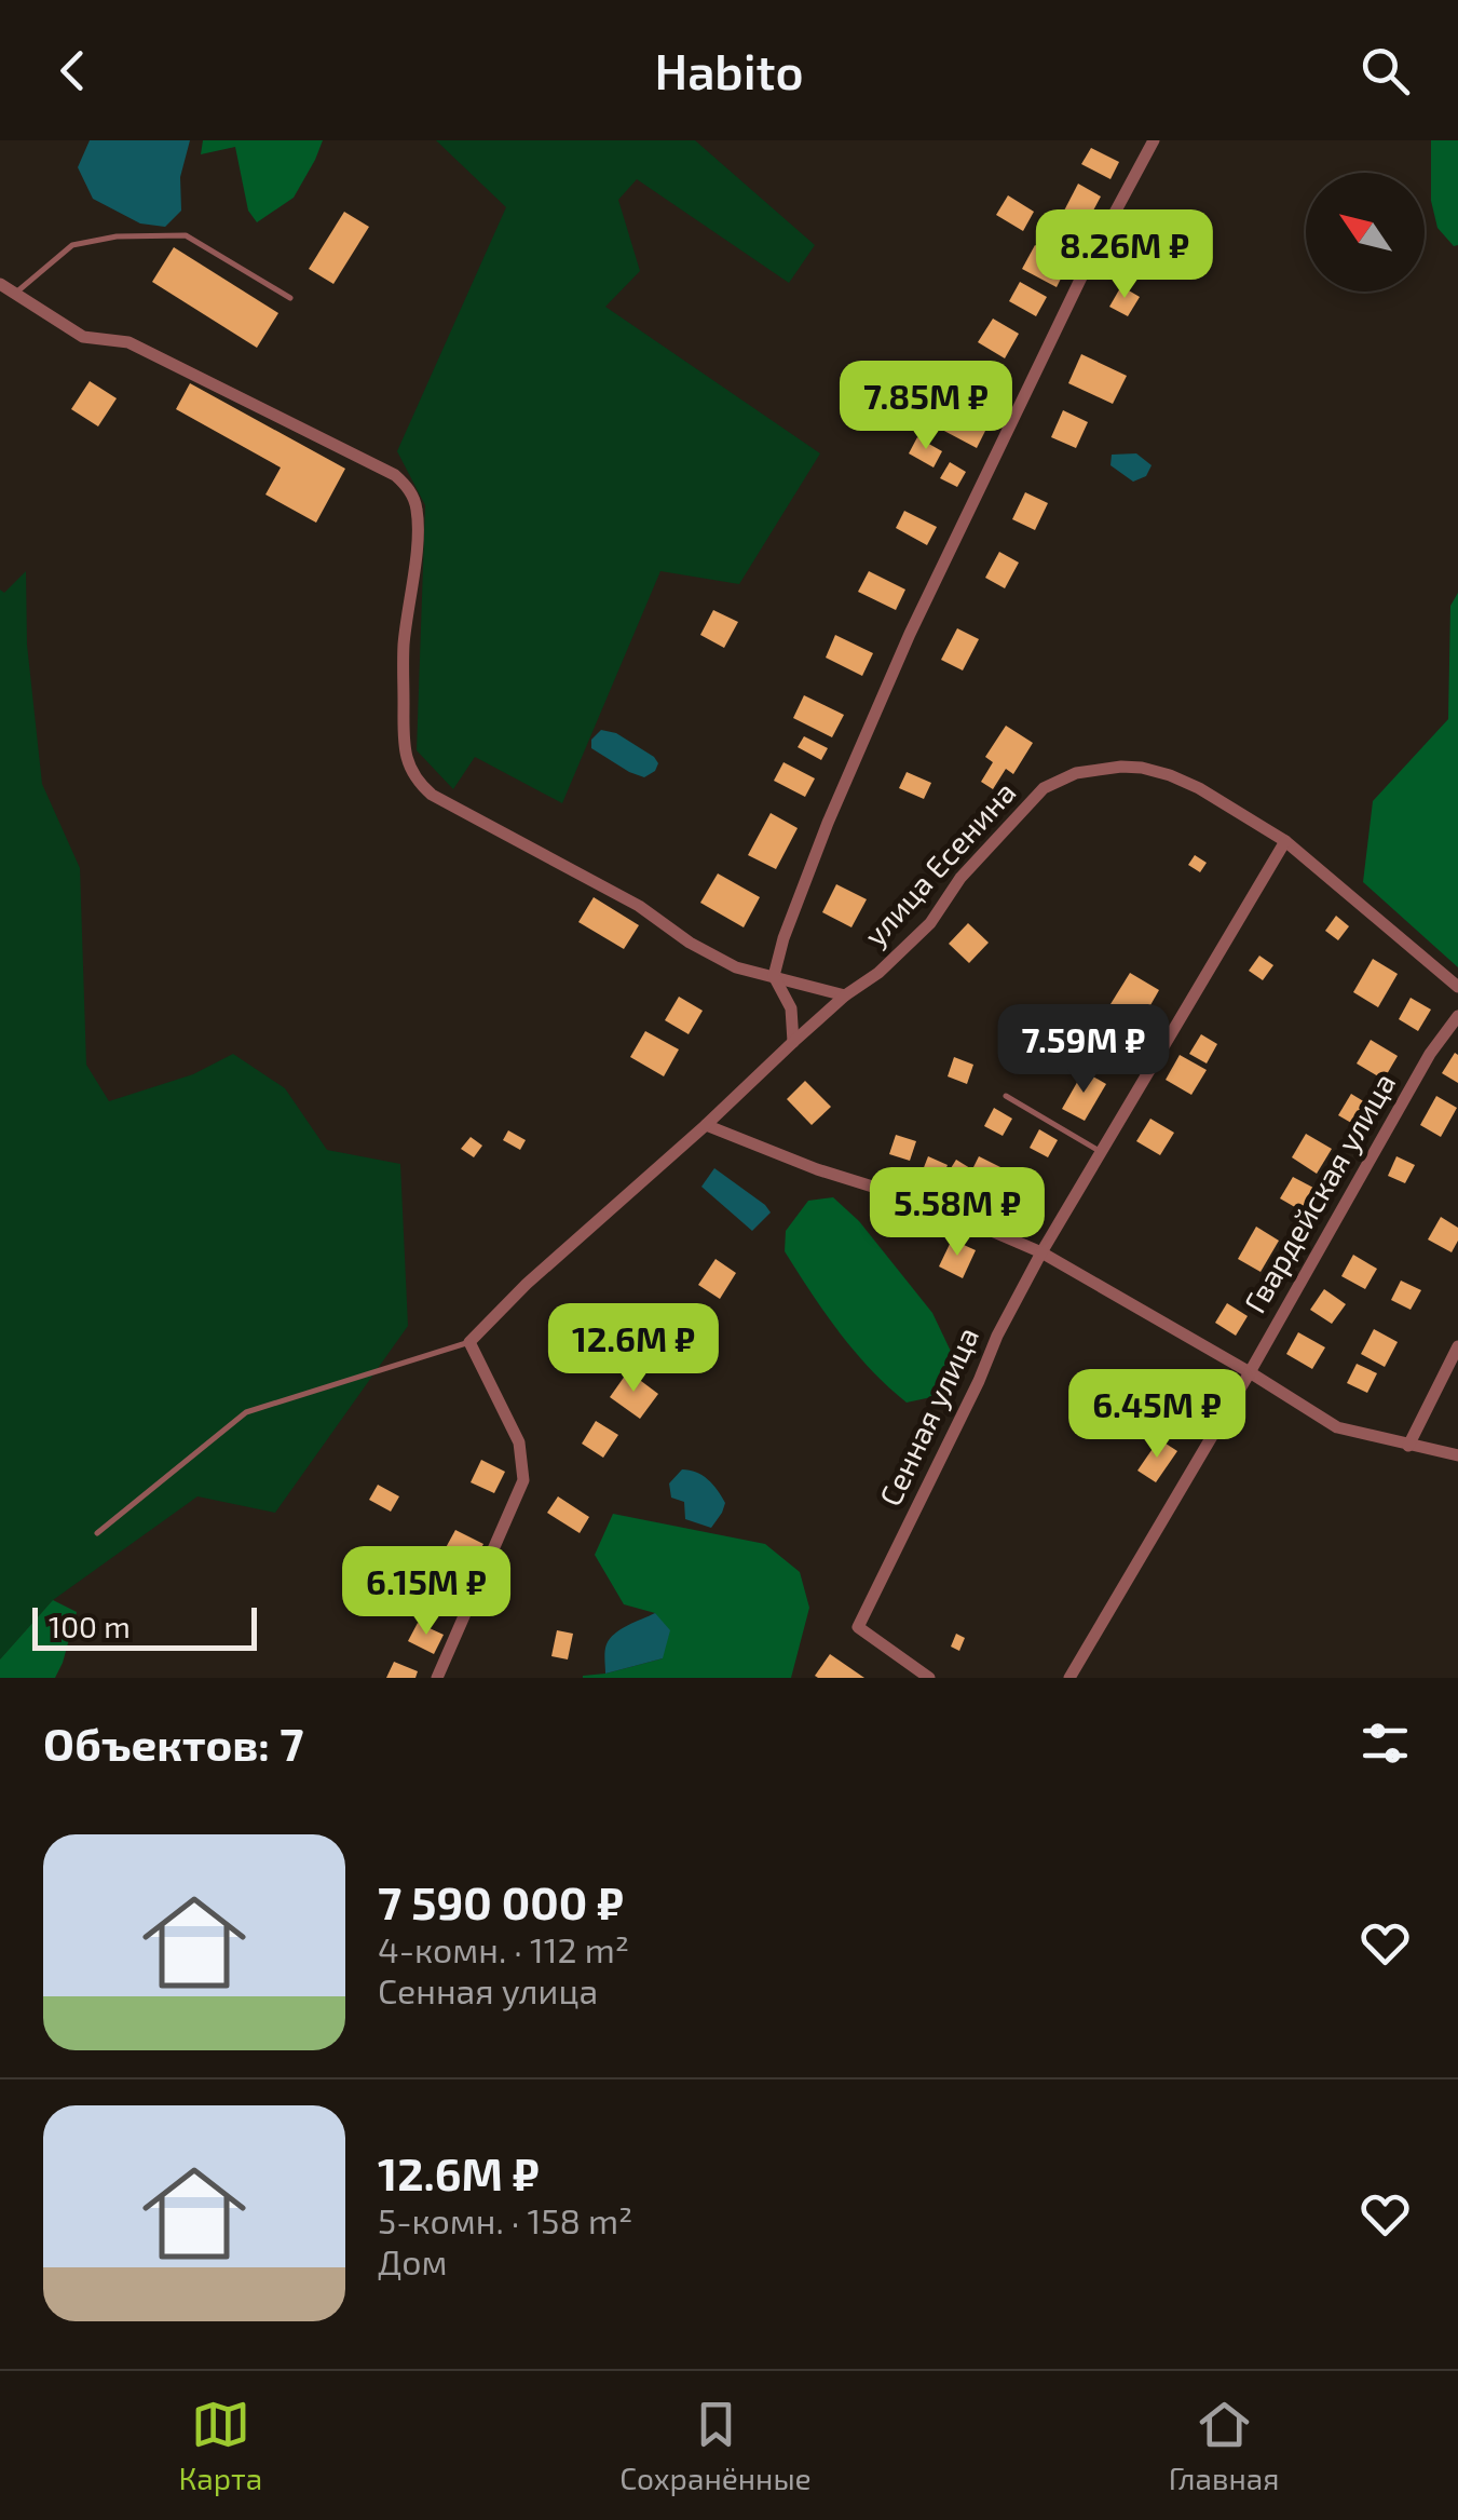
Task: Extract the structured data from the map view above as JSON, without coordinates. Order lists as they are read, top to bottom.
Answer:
{
  "streets": {
    "street": ["улица Есенина", "Гвардейская улица", "Сенная улица"]
  },
  "crossings": [
    ["улица Есенина", "Сенная улица"]
  ],
  "scale_bar": "100 m",
  "north": "top left",
  "page": {
    "header": "Habito",
    "price": [
      "8.26M ₽",
      "7.85M ₽",
      "7.59M ₽",
      "5.58M ₽",
      "12.6M ₽",
      "6.45M ₽",
      "6.15M ₽"
    ],
    "scale": "100 m",
    "heading": "Объектов: 7",
    "list": [
      {
        "name": "7 590 000 ₽",
        "note": "4-комн. · 112 m² · Сенная улица"
      },
      {
        "name": "12.6M ₽",
        "note": "5-комн. · 158 m² · Дом"
      }
    ],
    "tabs": ["Карта", "Сохранённые", "Главная"]
  }
}
